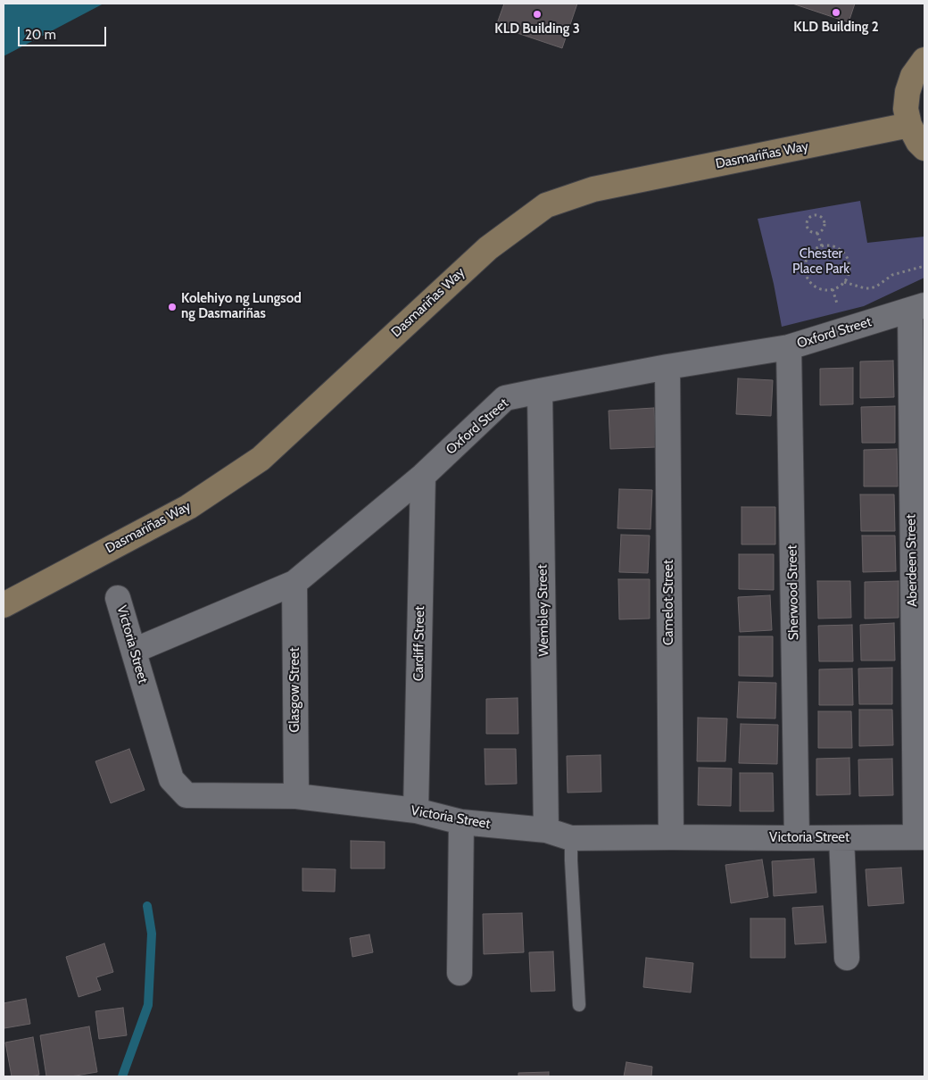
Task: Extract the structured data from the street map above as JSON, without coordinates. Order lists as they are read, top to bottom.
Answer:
{
  "streets": {
    "street": [
      "Dasmariñas Way",
      "Oxford Street",
      "Aberdeen Street",
      "Sherwood Street",
      "Camelot Street",
      "Wembley Street",
      "Cardiff Street",
      "Victoria Street",
      "Glasgow Street"
    ]
  },
  "crossings": [
    ["Oxford Street", "Aberdeen Street"],
    ["Oxford Street", "Sherwood Street"],
    ["Oxford Street", "Camelot Street"],
    ["Oxford Street", "Wembley Street"],
    ["Oxford Street", "Cardiff Street"],
    ["Oxford Street", "Victoria Street"],
    ["Oxford Street", "Glasgow Street"],
    ["Aberdeen Street", "Victoria Street"],
    ["Sherwood Street", "Victoria Street"],
    ["Camelot Street", "Victoria Street"],
    ["Wembley Street", "Victoria Street"],
    ["Cardiff Street", "Victoria Street"],
    ["Victoria Street", "Glasgow Street"]
  ],
  "parks": ["Chester Place Park"],
  "places": ["KLD Building 2", "KLD Building 3", "Kolehiyo ng Lungsod ng Dasmariñas"],
  "scale_bar": "20 m"
}
